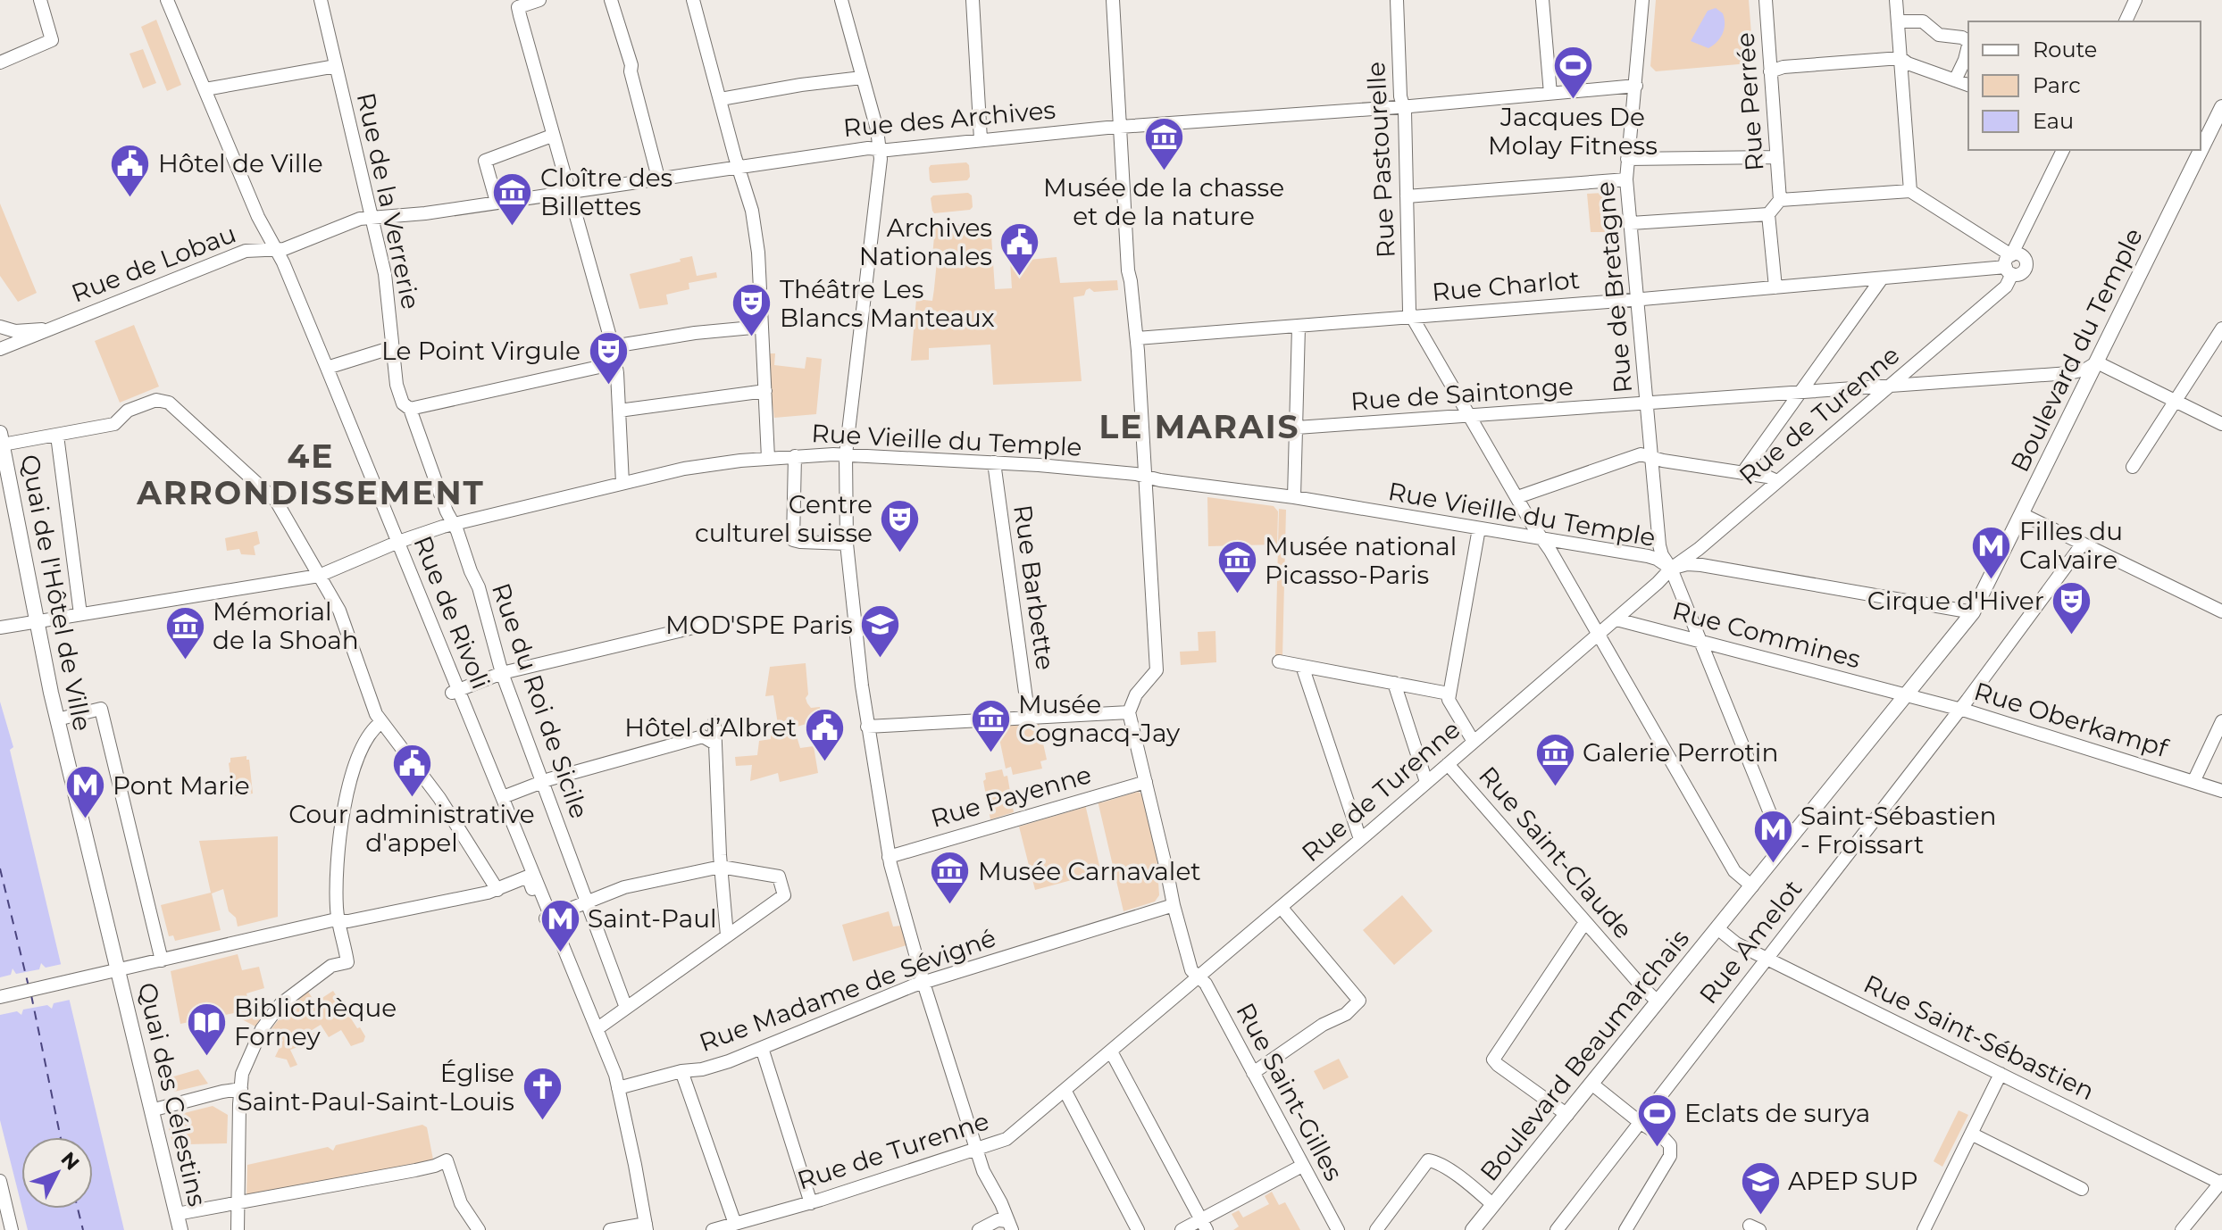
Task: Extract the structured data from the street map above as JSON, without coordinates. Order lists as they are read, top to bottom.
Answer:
{
  "streets": {
    "main road": [
      "Boulevard du Temple",
      "Quai de l'Hôtel de Ville",
      "Boulevard Beaumarchais",
      "Quai des Célestins"
    ],
    "street": [
      "Rue Perrée",
      "Rue des Archives",
      "Rue Pastourelle",
      "Rue de la Verrerie",
      "Rue de Lobau",
      "Rue Charlot",
      "Rue de Bretagne",
      "Rue de Saintonge",
      "Rue de Turenne",
      "Rue Vieille du Temple",
      "Rue Barbette",
      "Rue de Rivoli",
      "Rue Commines",
      "Rue du Roi de Sicile",
      "Rue Oberkampf",
      "Rue Payenne",
      "Rue Saint-Claude",
      "Rue Amelot",
      "Rue Madame de Sévigné",
      "Rue Saint-Sébastien",
      "Rue Saint-Gilles"
    ]
  },
  "crossings": [
    ["Rue des Archives", "Rue Pastourelle"],
    ["Rue des Archives", "Rue de la Verrerie"],
    ["Rue des Archives", "Rue de Lobau"],
    ["Rue des Archives", "Rue de Bretagne"],
    ["Rue des Archives", "Rue de Rivoli"],
    ["Rue Pastourelle", "Rue Charlot"],
    ["Rue de la Verrerie", "Rue du Roi de Sicile"],
    ["Rue de Lobau", "Rue de Rivoli"],
    ["Rue Charlot", "Rue de Bretagne"],
    ["Rue Charlot", "Rue de Turenne"],
    ["Rue de Bretagne", "Rue de Saintonge"],
    ["Rue de Bretagne", "Rue de Turenne"],
    ["Rue de Bretagne", "Rue Vieille du Temple"],
    ["Rue de Bretagne", "Rue Commines"],
    ["Rue de Bretagne", "Boulevard Beaumarchais"],
    ["Boulevard du Temple", "Rue de Saintonge"],
    ["Boulevard du Temple", "Rue Commines"],
    ["Boulevard du Temple", "Rue Oberkampf"],
    ["Boulevard du Temple", "Boulevard Beaumarchais"],
    ["Rue de Saintonge", "Rue de Turenne"],
    ["Rue de Turenne", "Rue Vieille du Temple"],
    ["Rue de Turenne", "Rue Commines"],
    ["Rue de Turenne", "Rue Saint-Claude"],
    ["Rue de Turenne", "Rue Saint-Gilles"],
    ["Rue Vieille du Temple", "Rue Barbette"],
    ["Rue Vieille du Temple", "Quai de l'Hôtel de Ville"],
    ["Rue Vieille du Temple", "Rue de Rivoli"],
    ["Rue Vieille du Temple", "Rue du Roi de Sicile"],
    ["Quai de l'Hôtel de Ville", "Quai des Célestins"],
    ["Rue de Rivoli", "Rue Madame de Sévigné"],
    ["Rue Commines", "Rue Oberkampf"],
    ["Rue Commines", "Boulevard Beaumarchais"],
    ["Rue Oberkampf", "Rue Amelot"],
    ["Rue Oberkampf", "Boulevard Beaumarchais"],
    ["Rue Payenne", "Rue Saint-Gilles"],
    ["Rue Saint-Claude", "Boulevard Beaumarchais"],
    ["Rue Amelot", "Rue Saint-Sébastien"],
    ["Rue Madame de Sévigné", "Rue Saint-Gilles"],
    ["Rue Saint-Sébastien", "Boulevard Beaumarchais"]
  ],
  "districts": ["LE MARAIS", "4E ARRONDISSEMENT"],
  "places": {
    "sports": ["Jacques De Molay Fitness", "Eclats de surya"],
    "museum": [
      "Musée de la chasse et de la nature",
      "Cloître des Billettes",
      "Musée national Picasso-Paris",
      "Mémorial de la Shoah",
      "Musée Cognacq-Jay",
      "Galerie Perrotin",
      "Musée Carnavalet"
    ],
    "public building": [
      "Hôtel de Ville",
      "Archives Nationales",
      "Hôtel d’Albret",
      "Cour administrative d'appel"
    ],
    "theatre": [
      "Théâtre Les Blancs Manteaux",
      "Le Point Virgule",
      "Centre culturel suisse",
      "Cirque d'Hiver"
    ],
    "metro station": [
      "Filles du Calvaire",
      "Pont Marie",
      "Saint-Sébastien - Froissart",
      "Saint-Paul"
    ],
    "school or university": ["MOD'SPE Paris", "APEP SUP"],
    "library": ["Bibliothèque Forney"],
    "church": ["Église Saint-Paul-Saint-Louis"]
  },
  "legend": ["Route", "Parc", "Eau"],
  "north": "top right"
}
